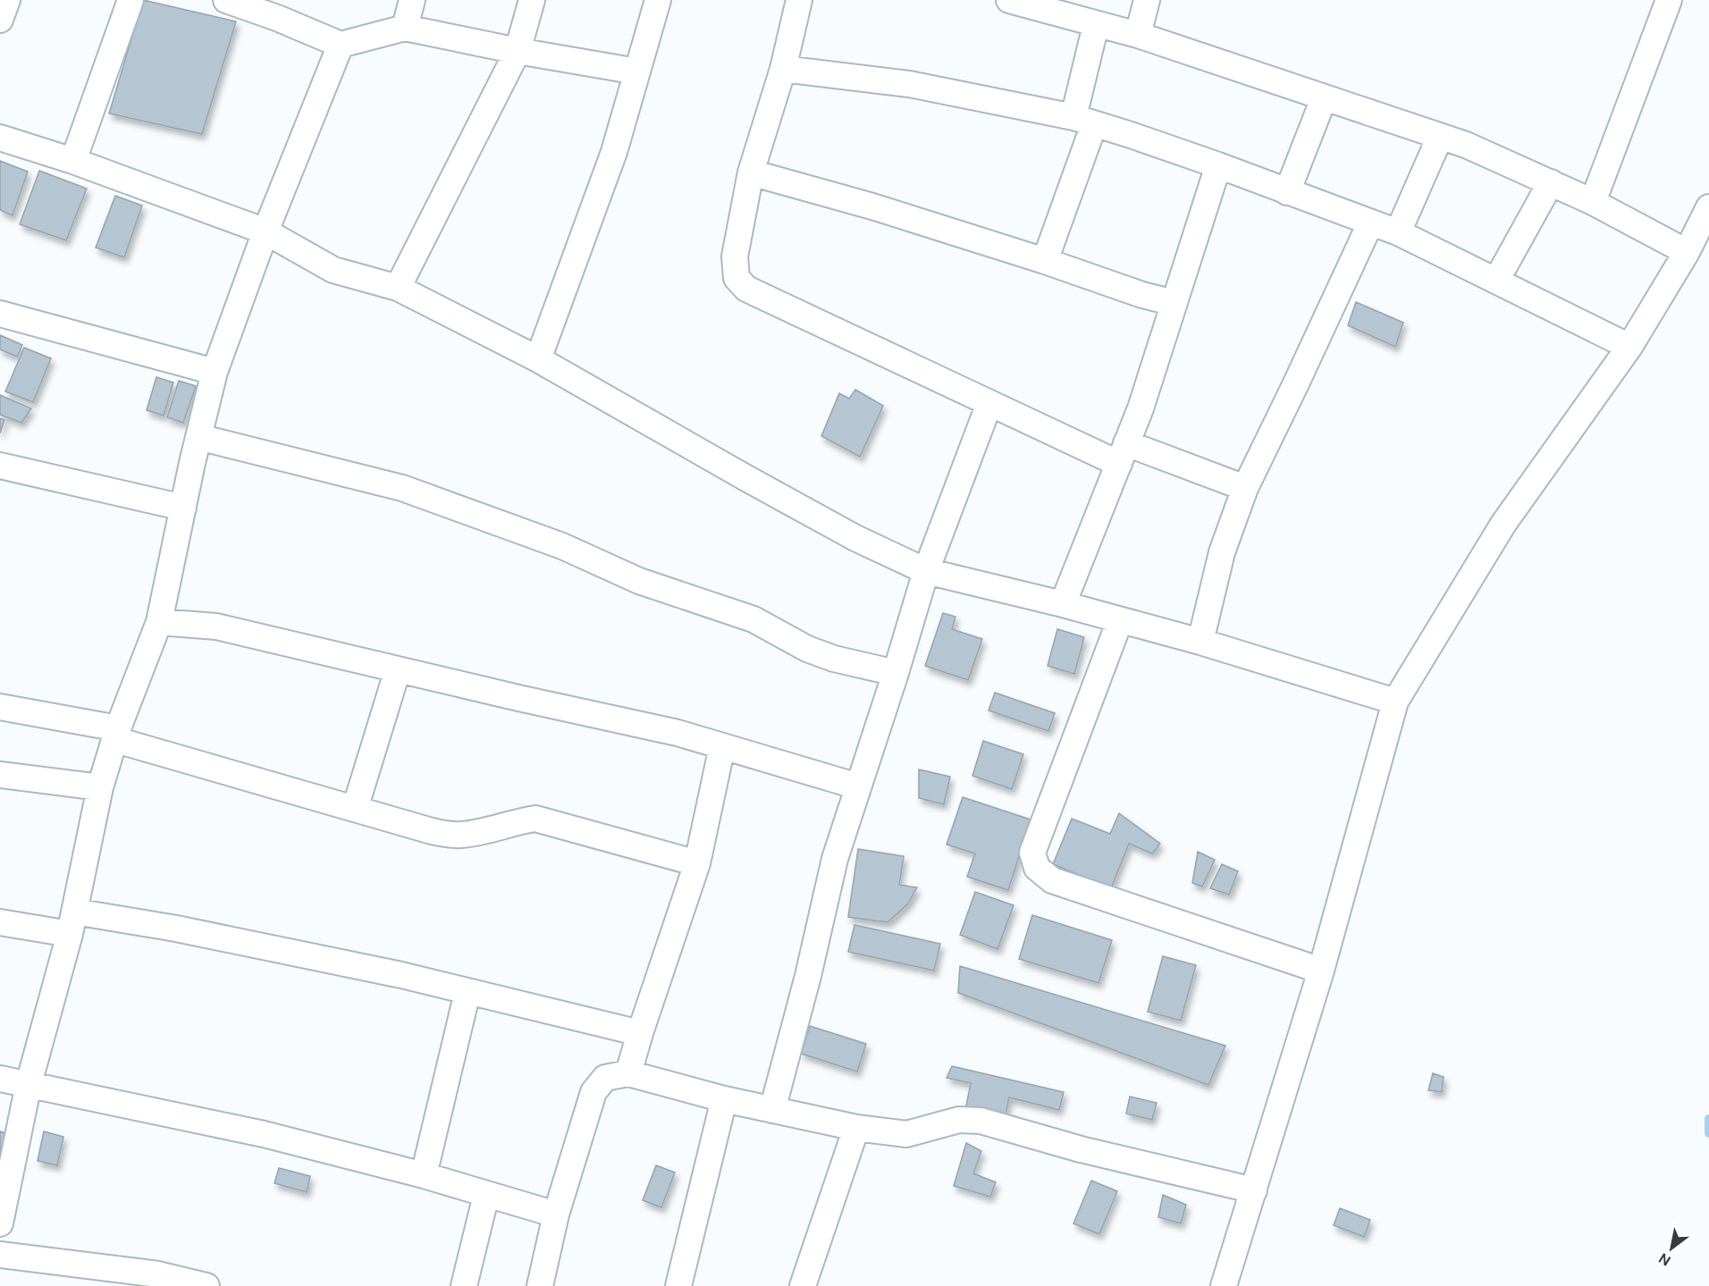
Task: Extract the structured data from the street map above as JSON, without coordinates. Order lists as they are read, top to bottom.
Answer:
{
  "north": "bottom left"
}
